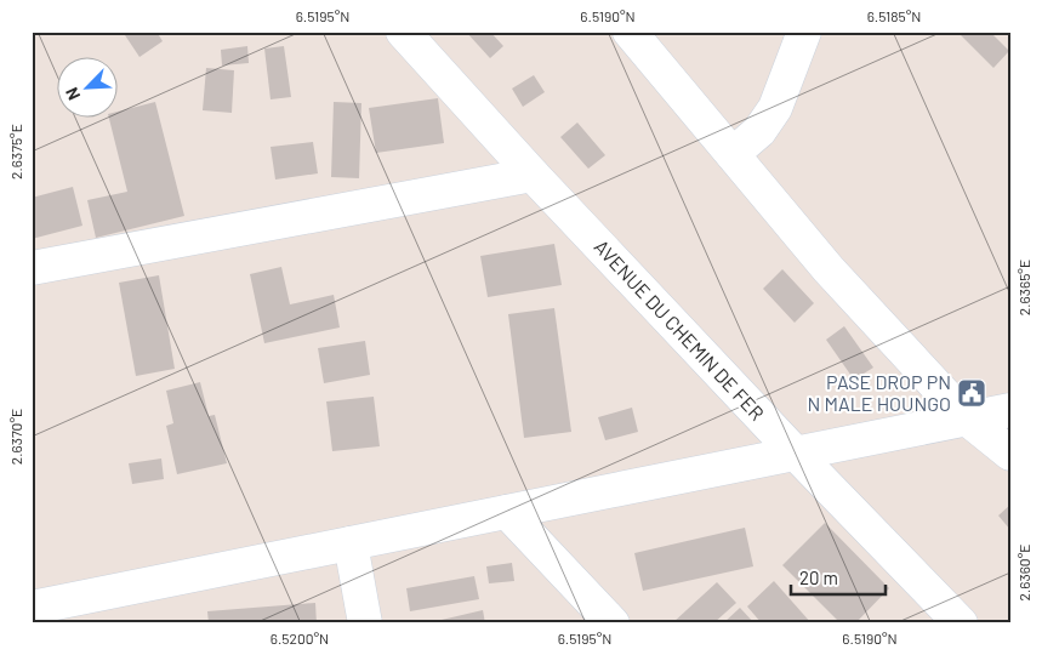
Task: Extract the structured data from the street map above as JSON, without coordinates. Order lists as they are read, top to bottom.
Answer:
{
  "streets": {
    "street": ["AVENUE DU CHEMIN DE FER"]
  },
  "places": {
    "public building": ["PASE DROP PN N MALE HOUNGO"]
  },
  "scale_bar": "20 m",
  "north": "bottom left",
  "coordinates": [
    "6.5195°N",
    "6.5190°N",
    "6.5185°N",
    "2.6375°E",
    "2.6365°E",
    "2.6370°E",
    "2.6360°E",
    "6.5200°N"
  ]
}
